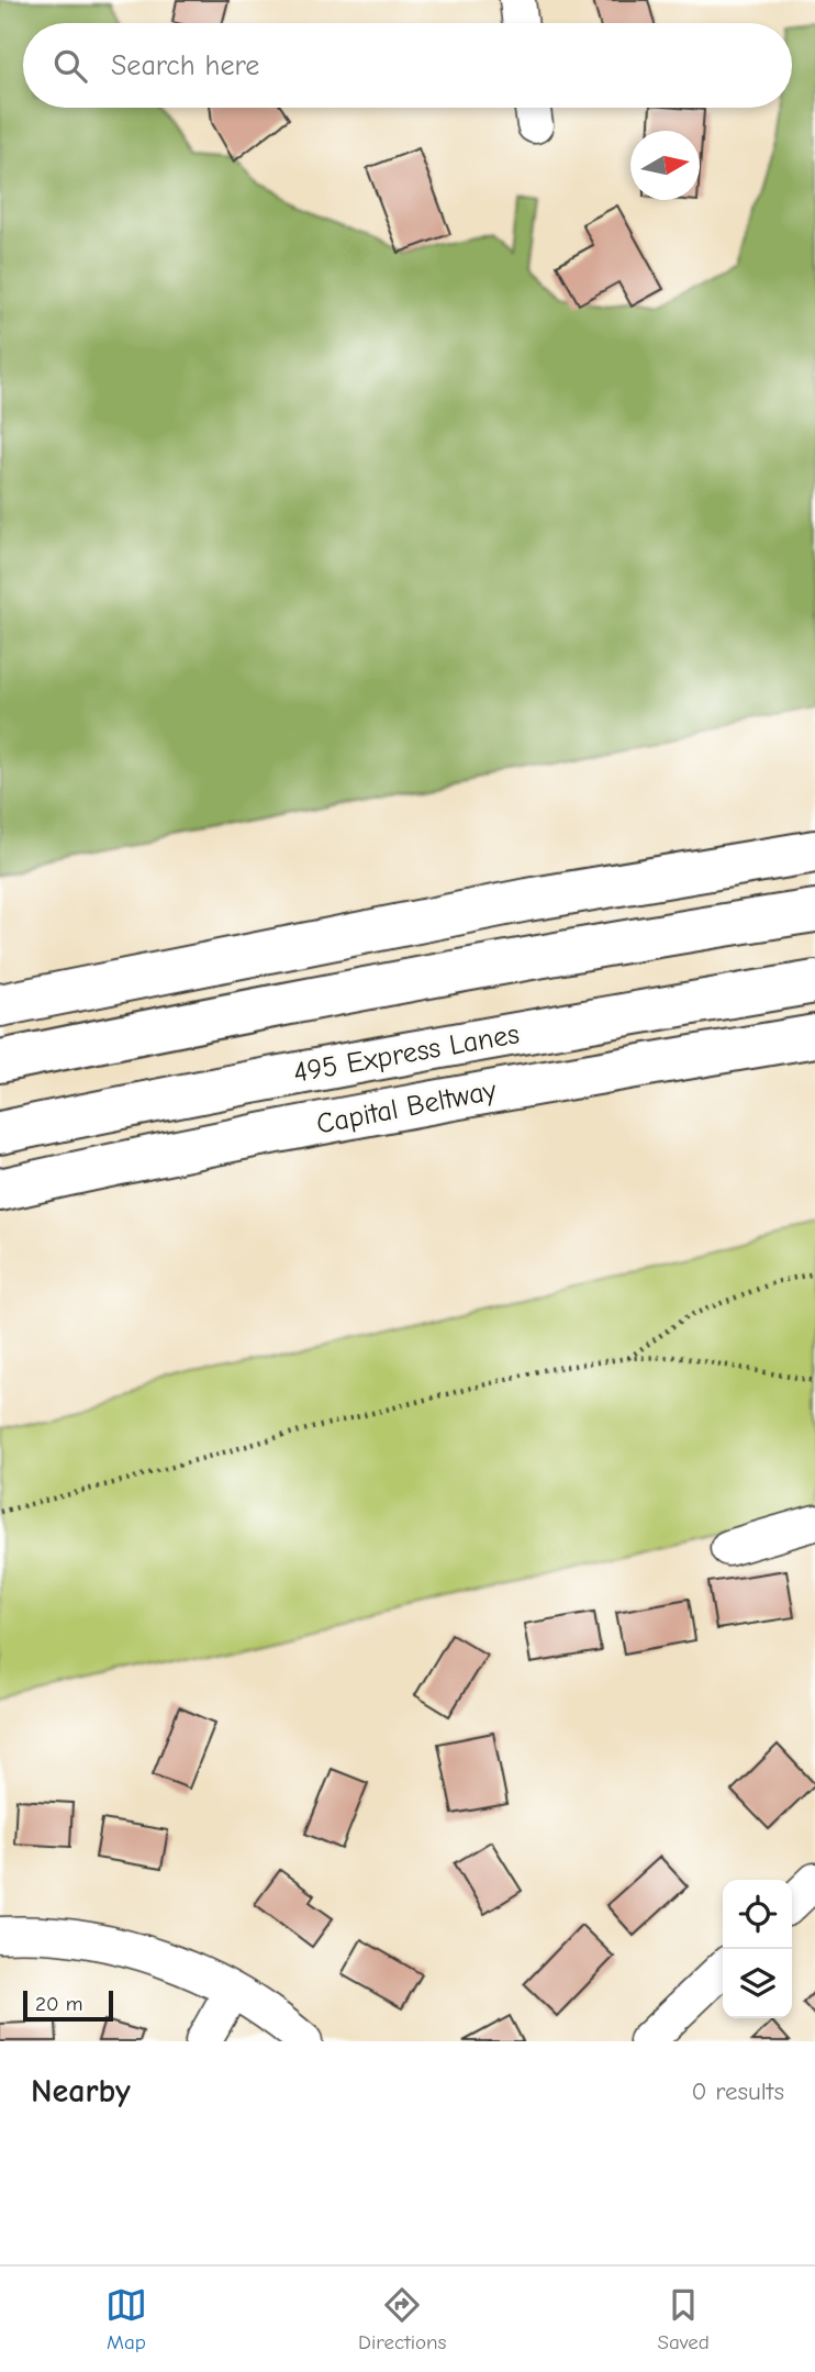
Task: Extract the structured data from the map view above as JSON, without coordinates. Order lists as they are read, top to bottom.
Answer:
{
  "streets": {
    "highway": ["495 Express Lanes", "Capital Beltway"]
  },
  "scale_bar": "20 m",
  "north": "right",
  "page": {
    "search": "Search here",
    "scale": "20 m",
    "heading": ["Nearby", "0 results"],
    "nav": ["Map", "Directions", "Saved"]
  }
}
